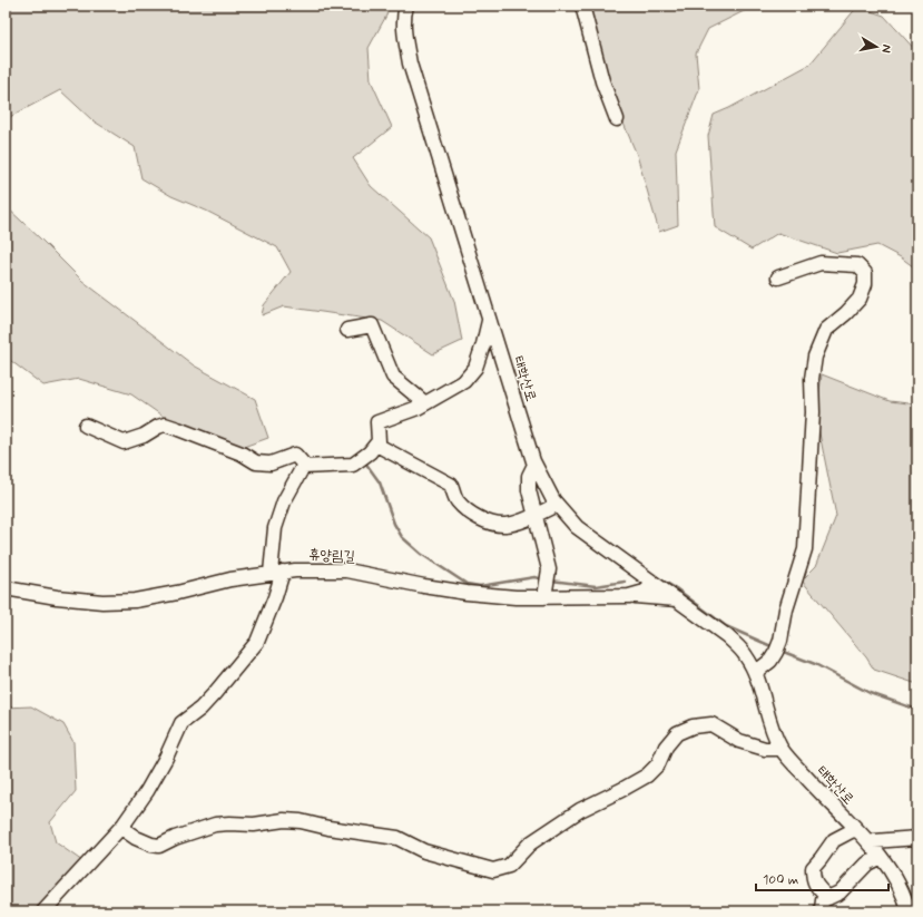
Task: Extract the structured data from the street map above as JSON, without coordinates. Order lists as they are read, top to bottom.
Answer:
{
  "streets": {
    "street": ["태학산로", "휴양림길"]
  },
  "crossings": [
    ["태학산로", "휴양림길"]
  ],
  "scale_bar": "100 m",
  "north": "right"
}
